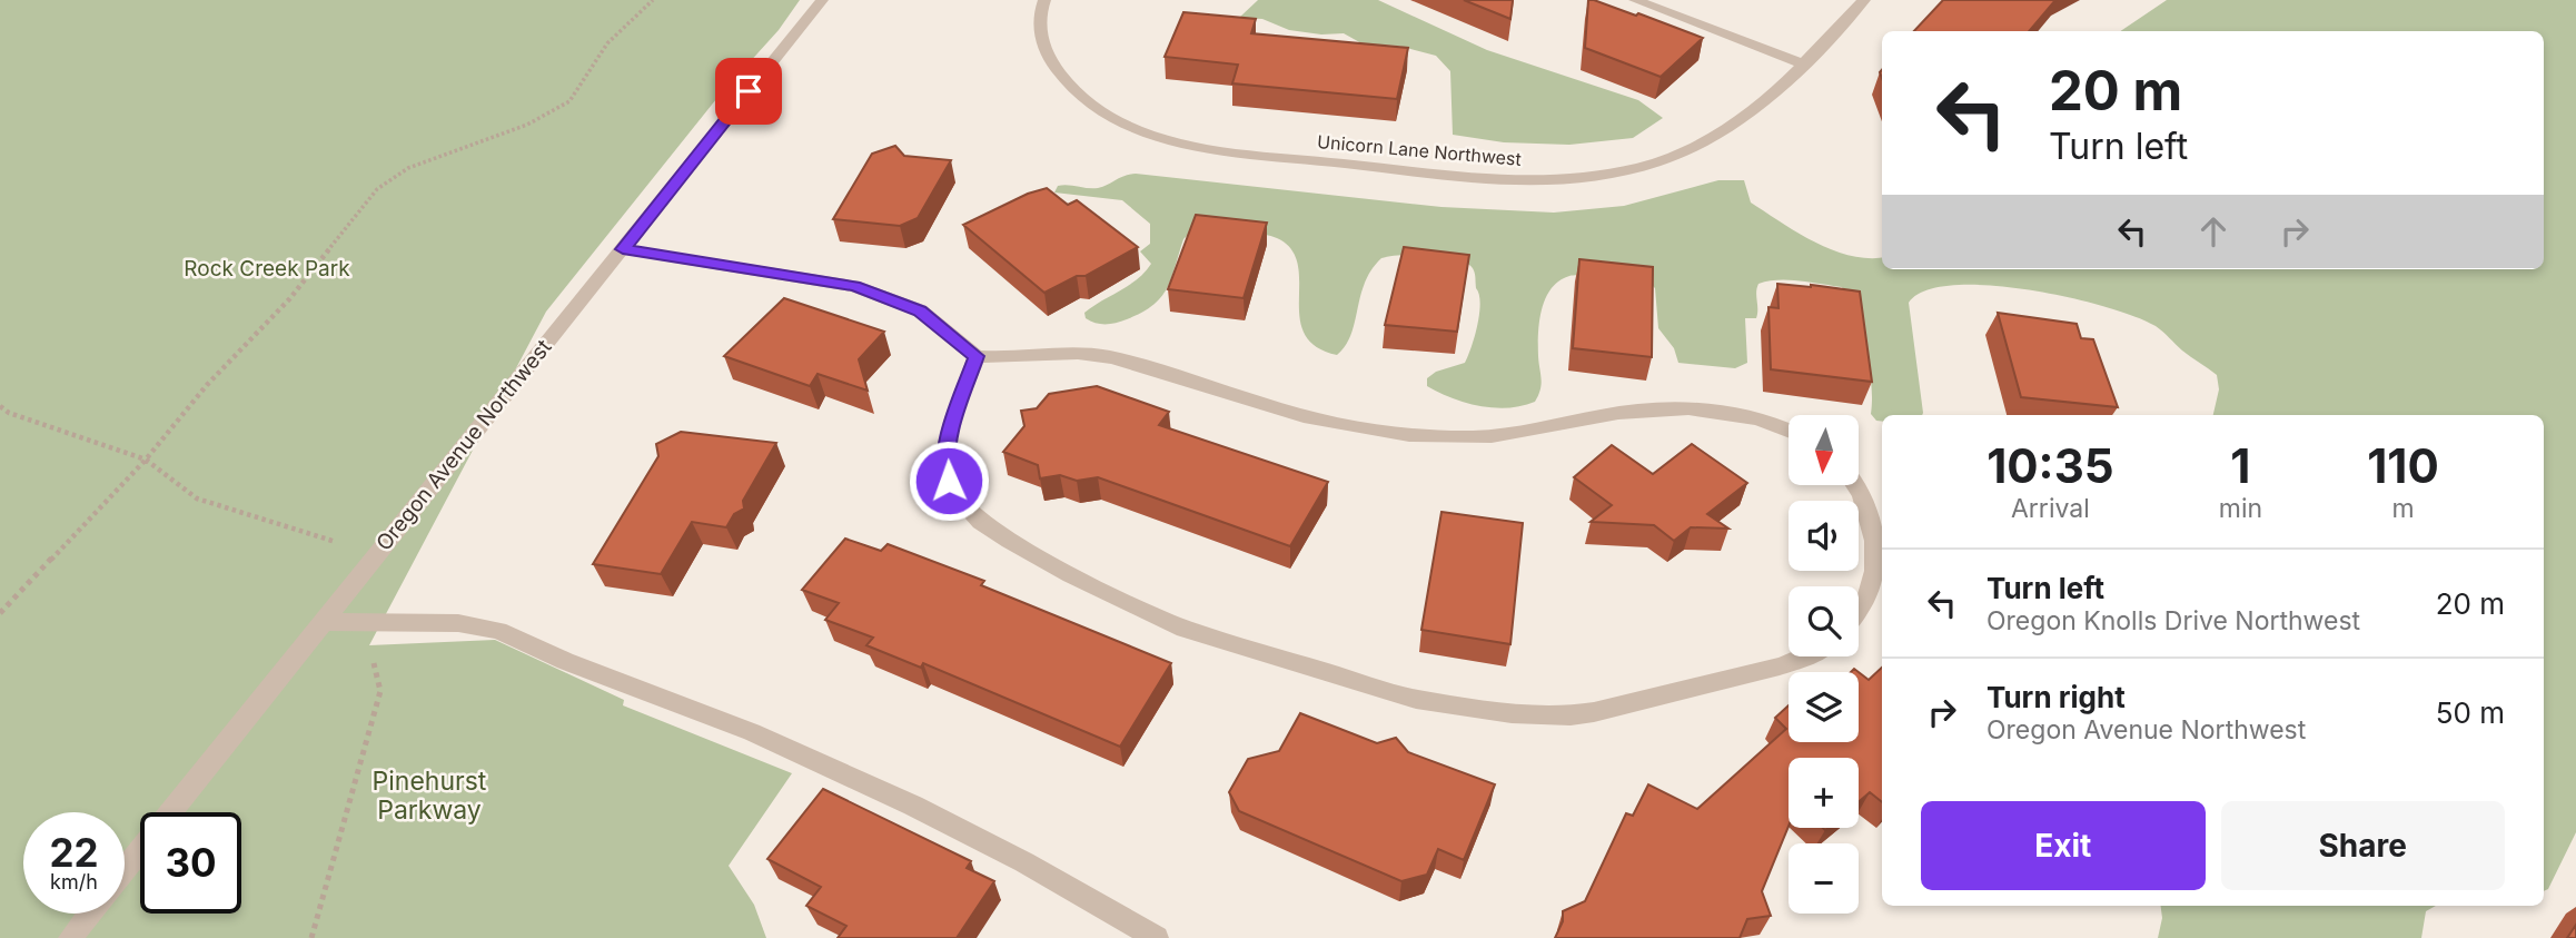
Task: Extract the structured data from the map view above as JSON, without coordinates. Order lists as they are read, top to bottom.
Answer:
{
  "streets": {
    "street": ["Unicorn Lane Northwest", "Oregon Avenue Northwest"]
  },
  "parks": ["Rock Creek Park", "Pinehurst Parkway"],
  "north": "bottom",
  "page": {
    "turn": ["20 m", "Turn left"],
    "map_buttons": ["+", "−"],
    "eta": [
      "10:35",
      "Arrival",
      "1",
      "min",
      "110",
      "m"
    ],
    "list": [
      {
        "name": "Turn left",
        "note": "Oregon Knolls Drive Northwest",
        "value": "20 m"
      },
      {
        "name": "Turn right",
        "note": "Oregon Avenue Northwest",
        "value": "50 m"
      }
    ],
    "buttons": ["Exit", "Share"],
    "speed": "22 km/h",
    "limit": "30"
  }
}
